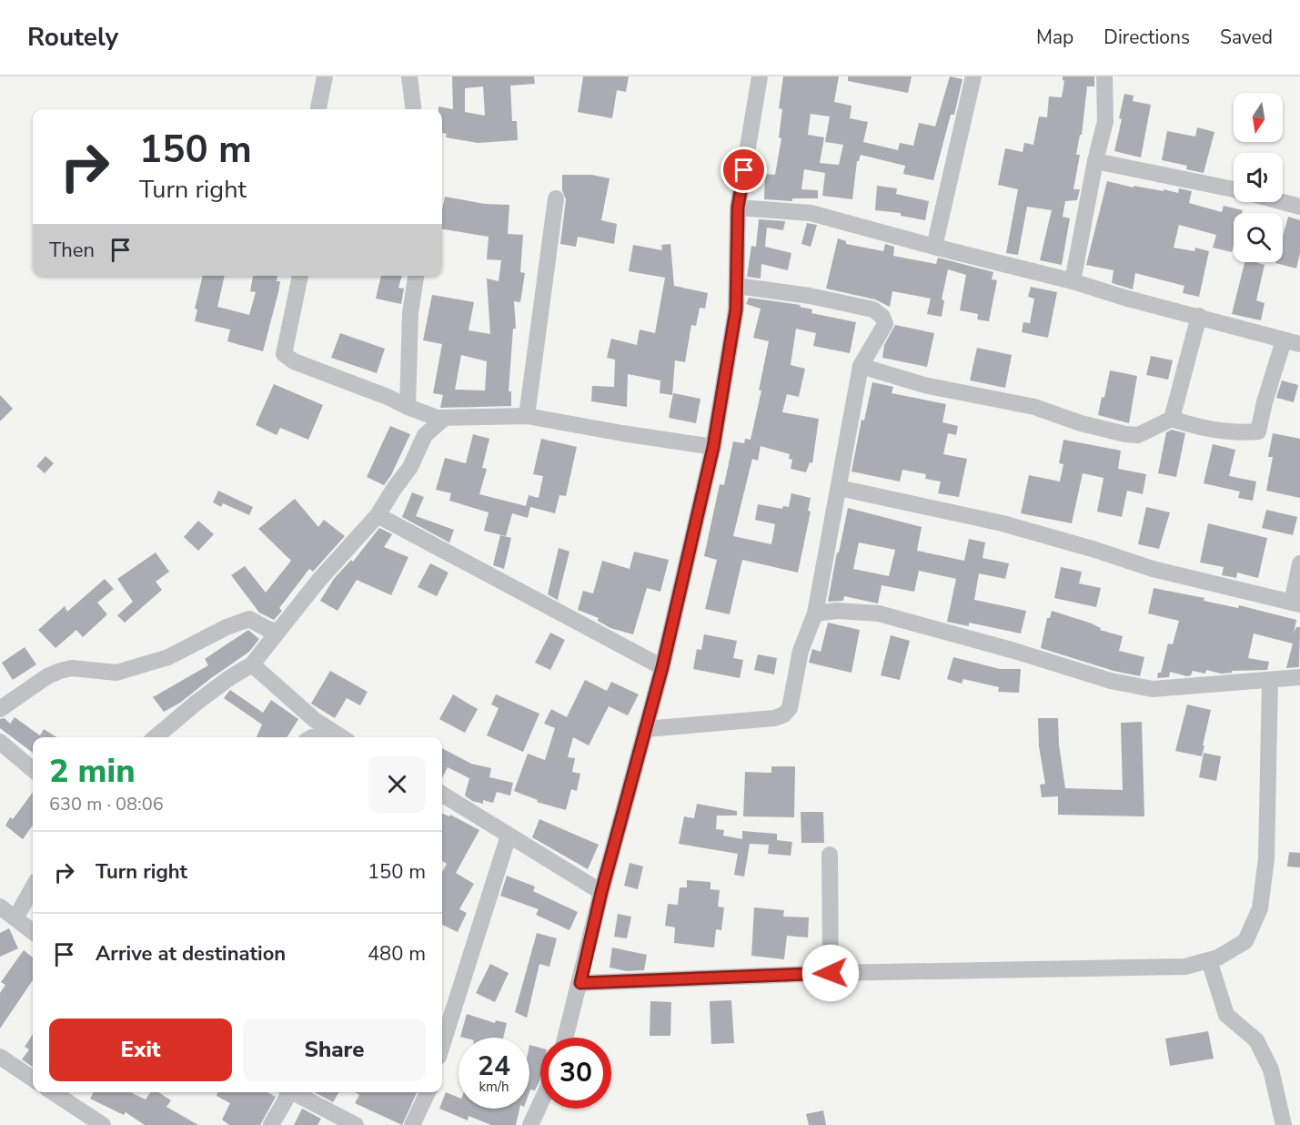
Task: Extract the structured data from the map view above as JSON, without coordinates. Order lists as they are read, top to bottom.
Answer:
{
  "north": "bottom",
  "page": {
    "header": "Routely",
    "nav": ["Map", "Directions", "Saved"],
    "turn": ["150 m", "Turn right"],
    "then": "Then",
    "heading": ["2 min", "630 m · 08:06"],
    "list": [
      {
        "name": "Turn right",
        "value": "150 m"
      },
      {
        "name": "Arrive at destination",
        "value": "480 m"
      }
    ],
    "buttons": ["Exit", "Share"],
    "speed": "24 km/h",
    "limit": "30"
  }
}
